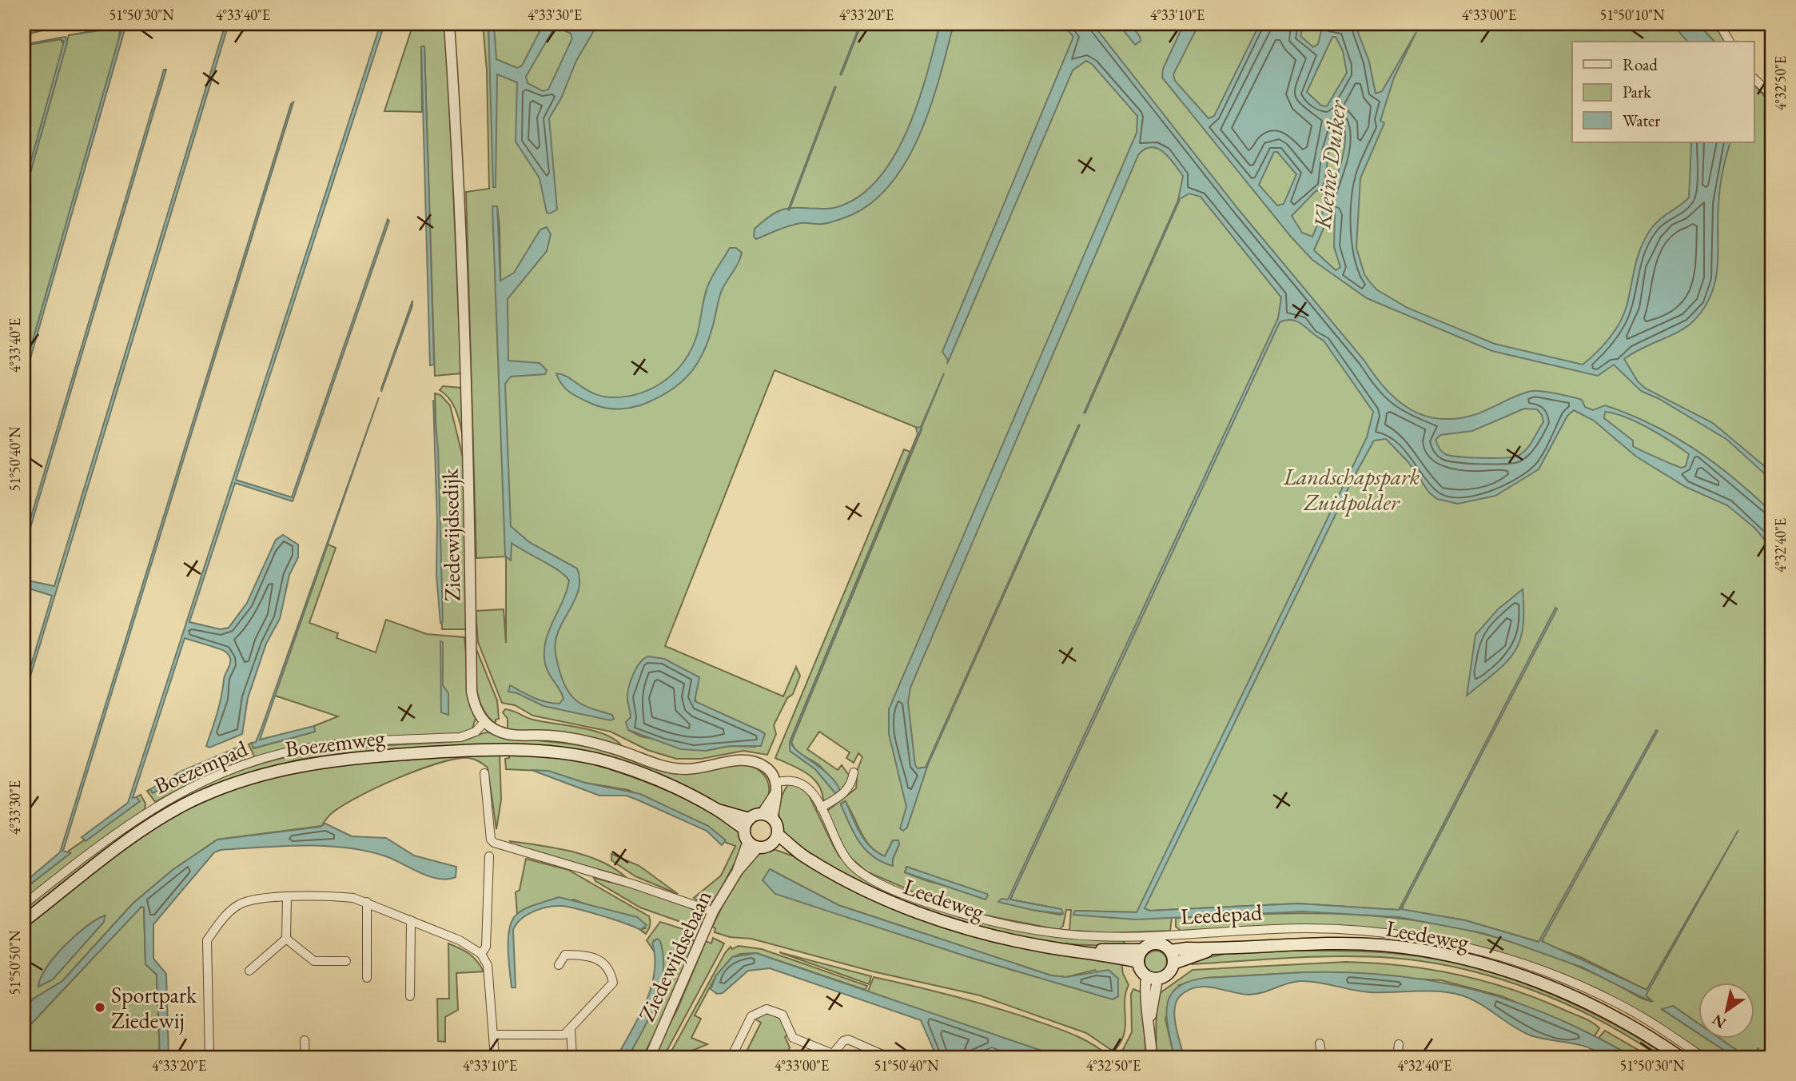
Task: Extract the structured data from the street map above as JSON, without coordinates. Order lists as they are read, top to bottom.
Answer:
{
  "streets": {
    "main road": ["Boezemweg", "Leedeweg"],
    "street": [
      "Ziedewijdsedijk",
      "Boezempad",
      "Leedepad",
      "Ziedewijdsebaan"
    ]
  },
  "crossings": [
    ["Ziedewijdsedijk", "Boezempad"]
  ],
  "water": ["Kleine Duiker"],
  "parks": ["Landschapspark Zuidpolder"],
  "places": ["Sportpark Ziedewij"],
  "legend": ["Road", "Park", "Water"],
  "north": "bottom left",
  "coordinates": [
    "51°50'30\"N",
    "4°33'40\"E",
    "4°33'30\"E",
    "4°33'20\"E",
    "4°33'10\"E",
    "4°33'00\"E",
    "51°50'10\"N",
    "4°32'50\"E",
    "51°50'40\"N",
    "4°32'40\"E",
    "51°50'50\"N"
  ]
}
